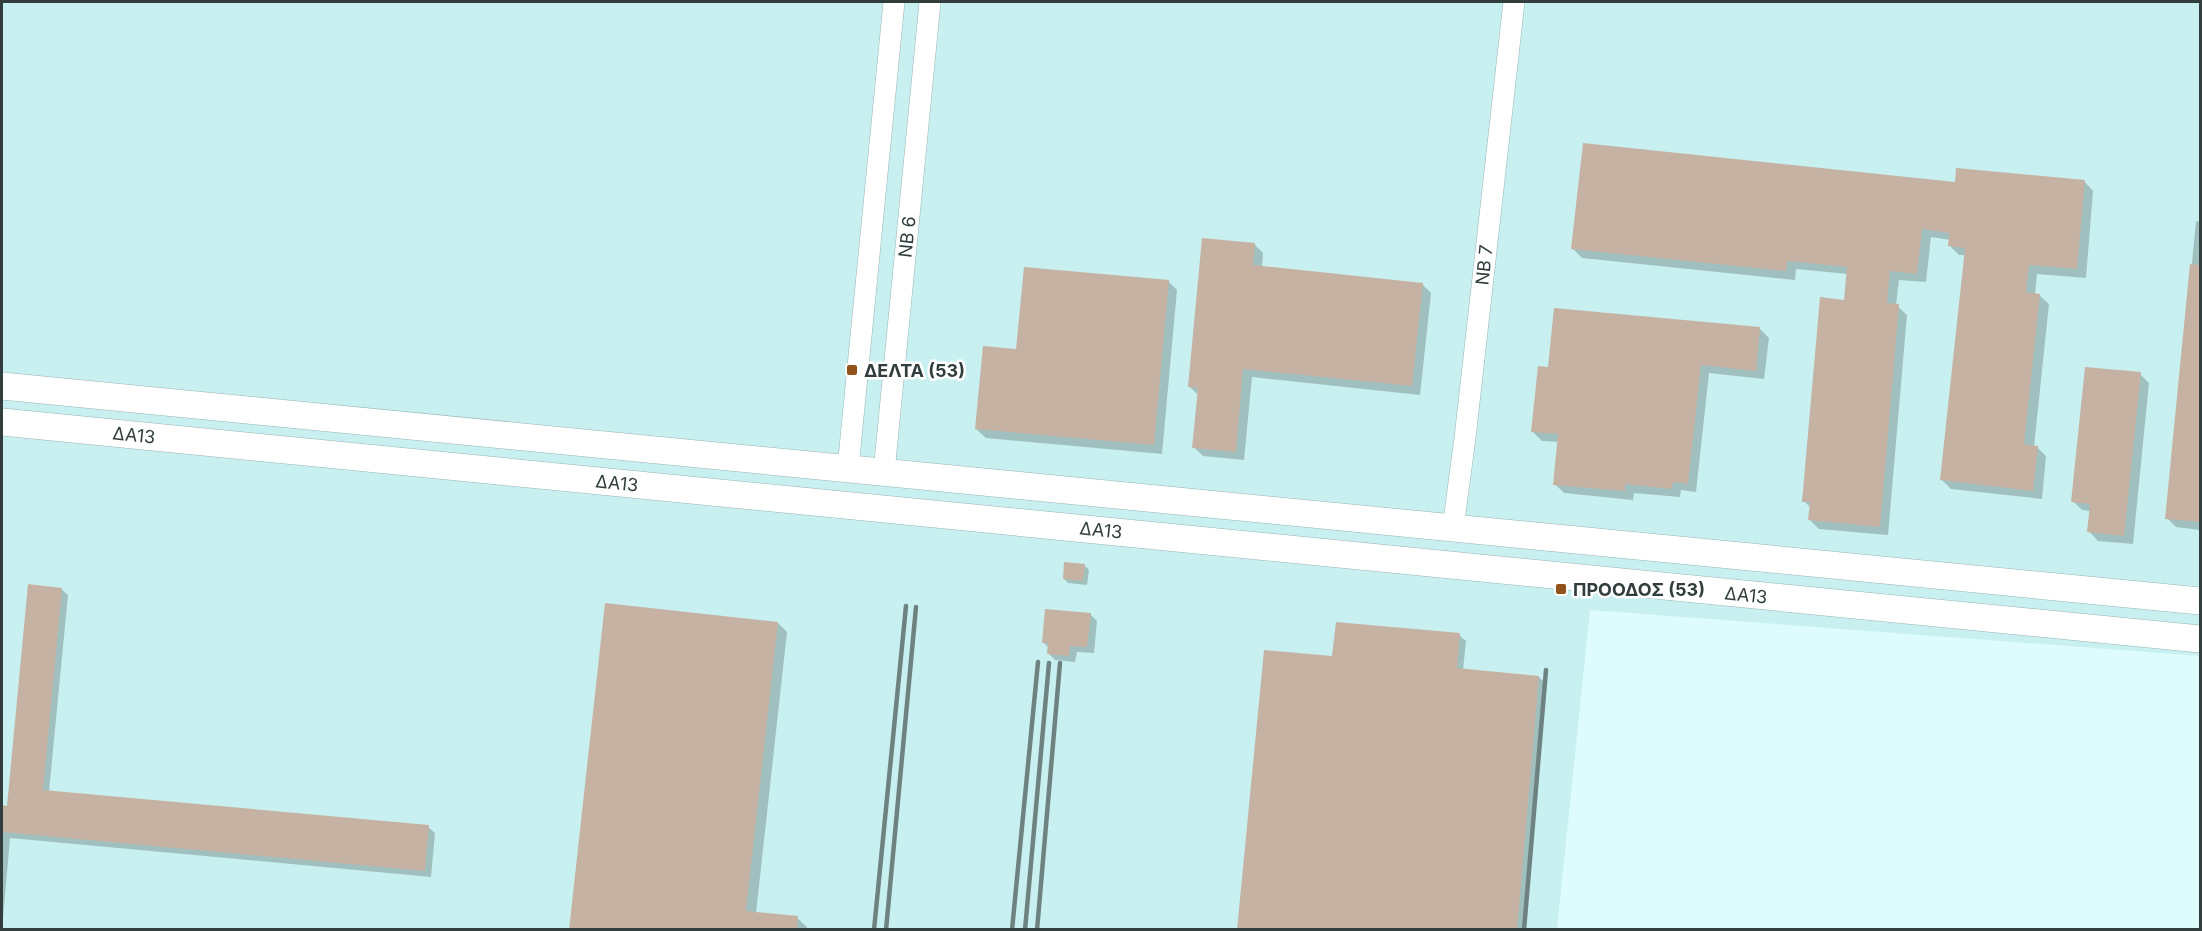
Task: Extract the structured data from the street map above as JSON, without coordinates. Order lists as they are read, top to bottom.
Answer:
{
  "streets": {
    "street": ["ΝΒ 6", "ΝΒ 7", "ΔΑ13"]
  },
  "crossings": [
    ["ΝΒ 6", "ΔΑ13"],
    ["ΝΒ 7", "ΔΑ13"]
  ],
  "places": {
    "transit": ["ΔΕΛΤΑ (53)", "ΠΡΟΟΔΟΣ (53)"]
  }
}
